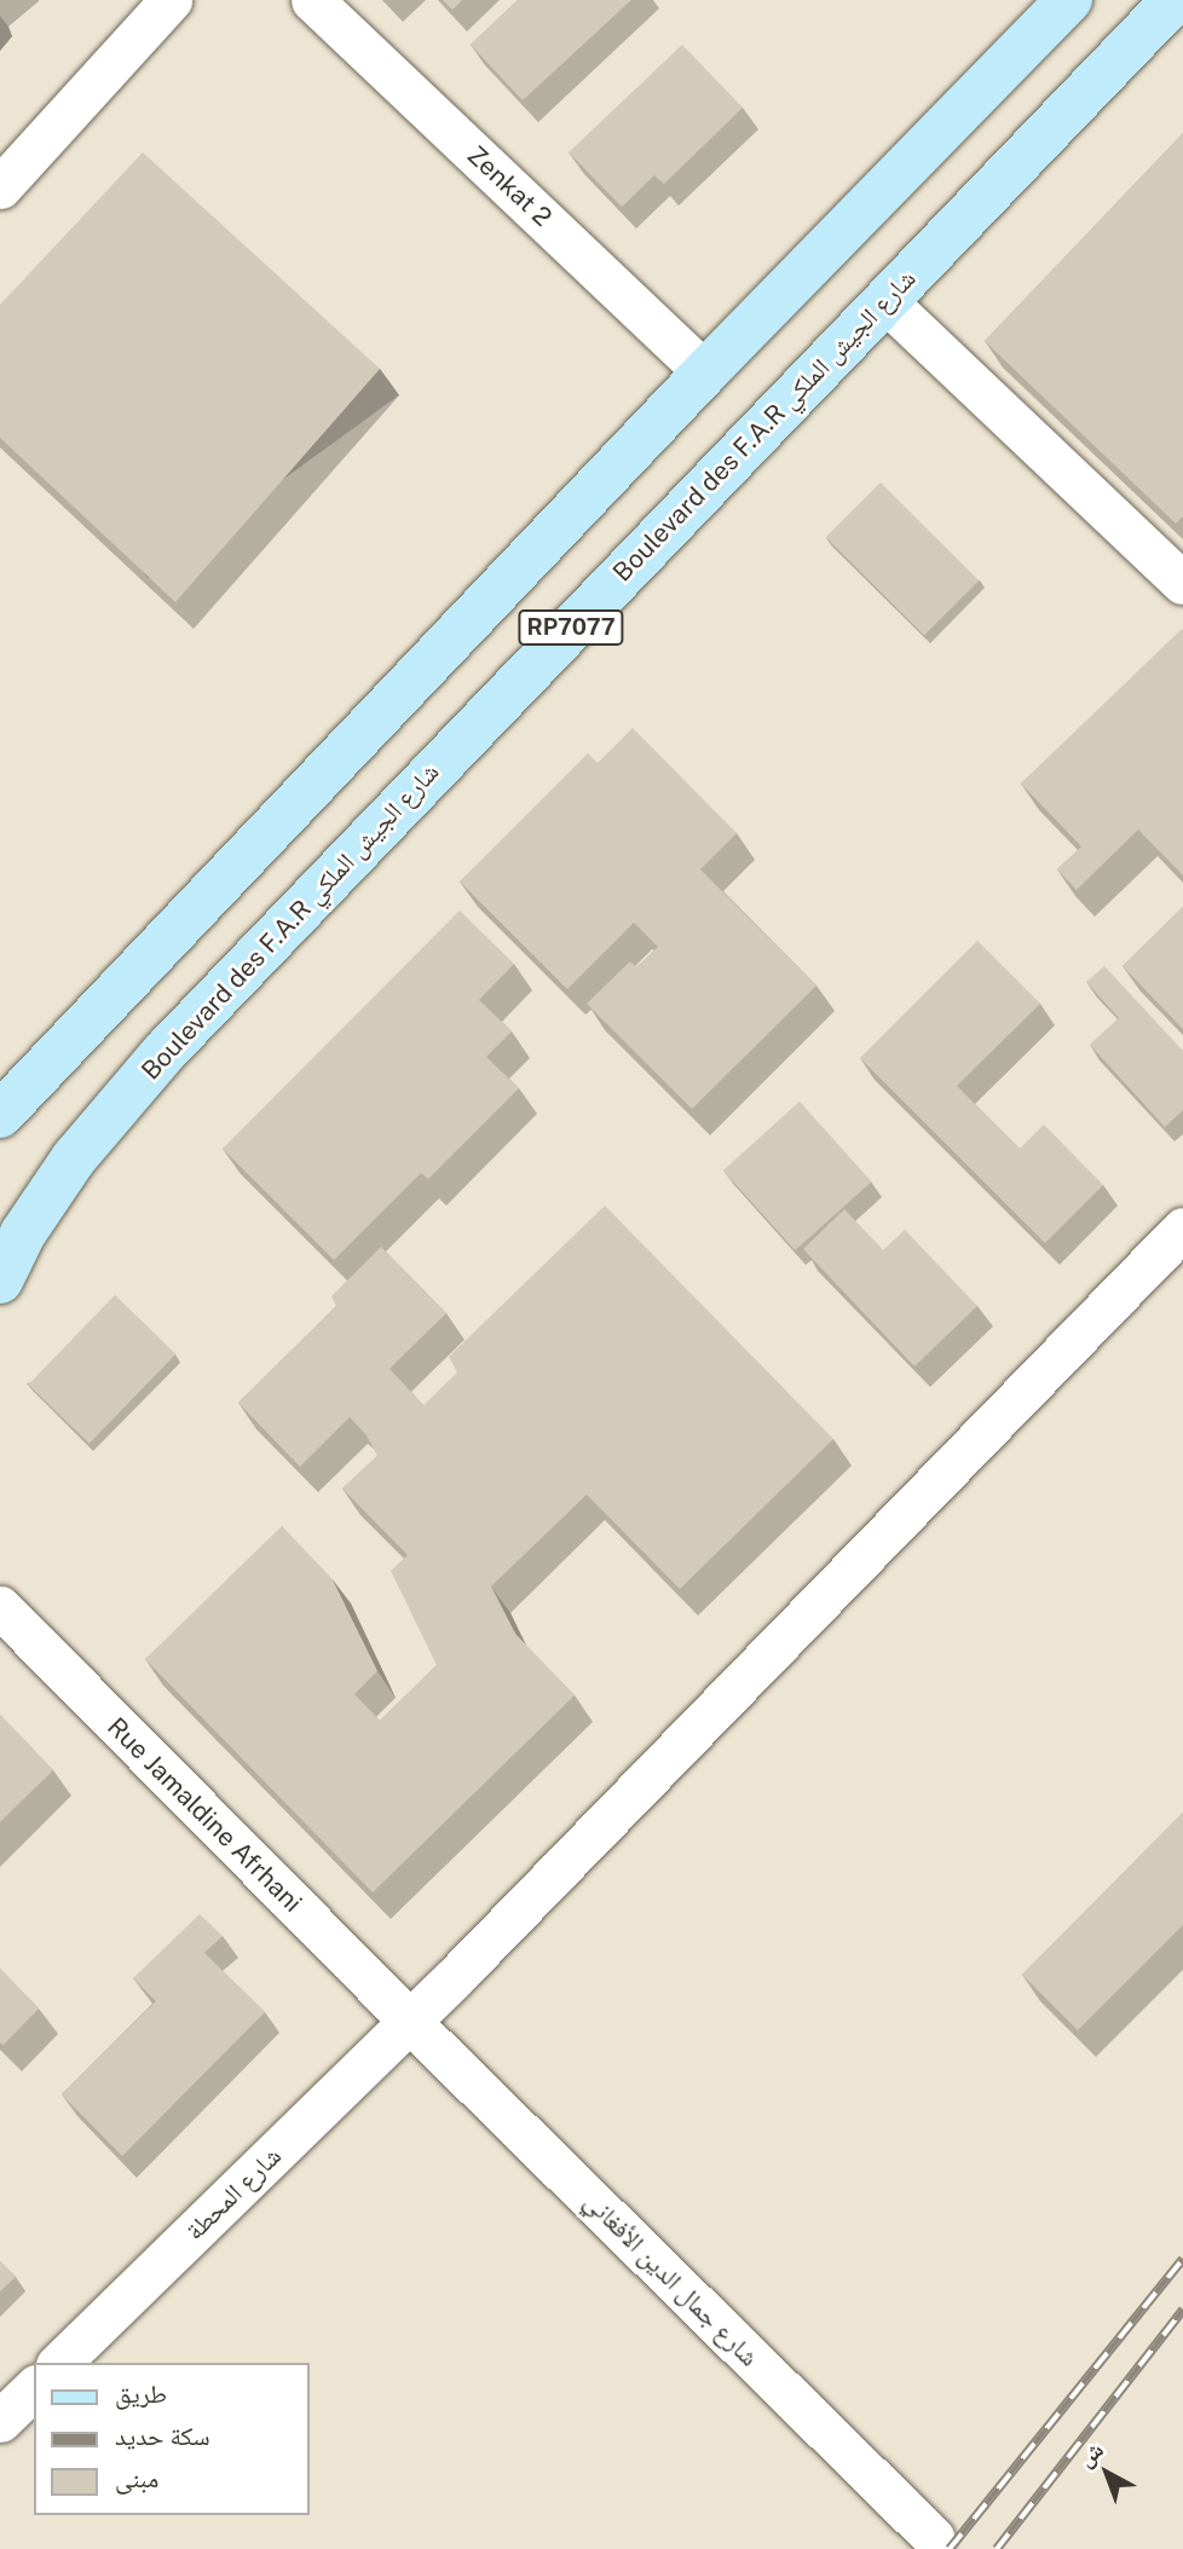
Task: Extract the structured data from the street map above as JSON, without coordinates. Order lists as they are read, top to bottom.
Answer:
{
  "streets": {
    "main road": ["Boulevard des F.A.R شارع الجيش الملكي", "RP7077"],
    "street": [
      "Zenkat 2",
      "Rue Jamaldine Afrhani",
      "شارع المحطة",
      "شارع جمال الدين الأفغاني"
    ]
  },
  "crossings": [
    ["Zenkat 2", "RP7077"],
    ["Rue Jamaldine Afrhani", "شارع المحطة"],
    ["Rue Jamaldine Afrhani", "شارع جمال الدين الأفغاني"],
    ["شارع المحطة", "شارع جمال الدين الأفغاني"]
  ],
  "legend": ["طريق", "سكة حديد", "مبنى"],
  "north": "top left"
}
